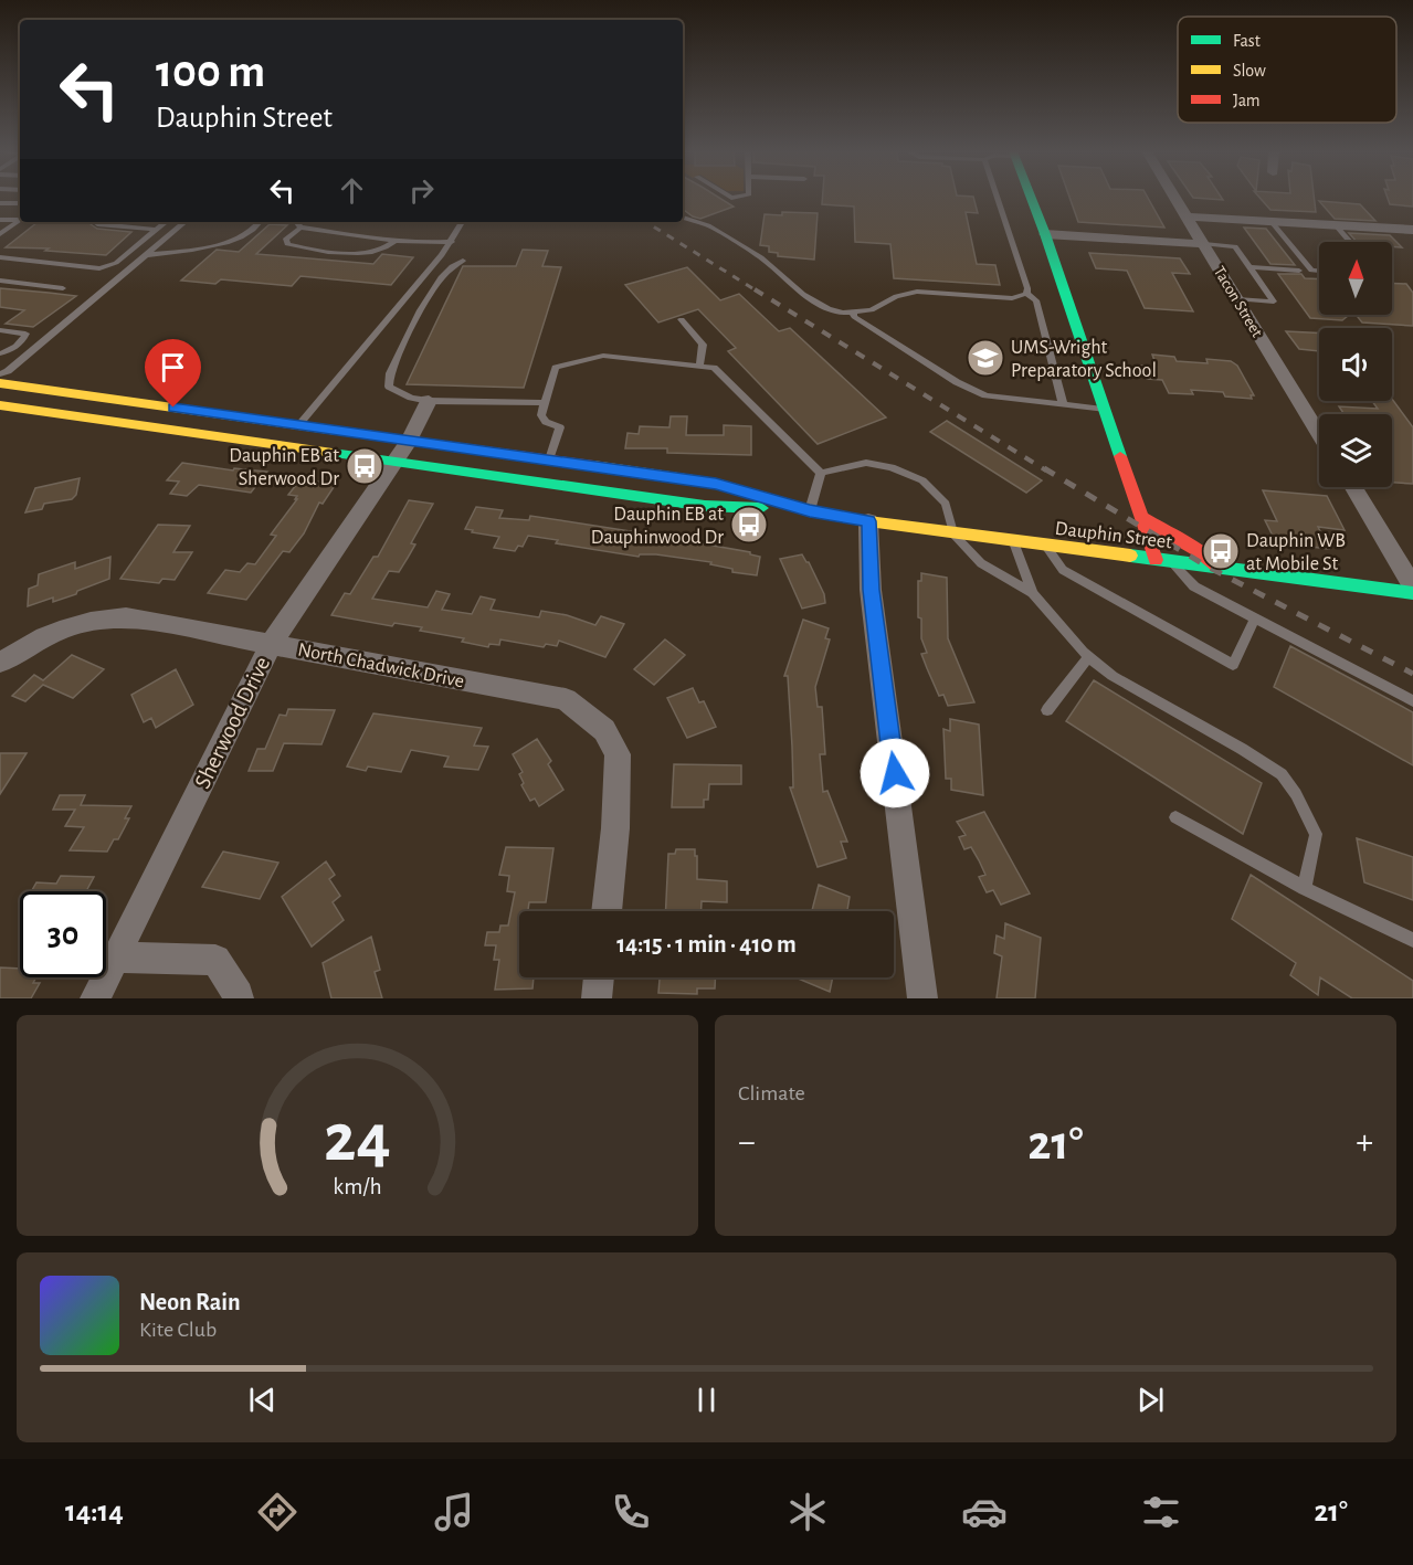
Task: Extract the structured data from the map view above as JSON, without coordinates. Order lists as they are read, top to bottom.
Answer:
{
  "streets": {
    "main road": ["Dauphin Street"],
    "street": ["Tacon Street", "North Chadwick Drive", "Sherwood Drive"]
  },
  "crossings": [
    ["Dauphin Street", "Sherwood Drive"],
    ["North Chadwick Drive", "Sherwood Drive"]
  ],
  "places": {
    "school or university": ["UMS-Wright Preparatory School"],
    "bus stop": ["Dauphin EB at Sherwood Dr", "Dauphin EB at Dauphinwood Dr", "Dauphin WB at Mobile St"]
  },
  "legend": ["Fast", "Slow", "Jam"],
  "north": "top",
  "page": {
    "turn": ["100 m", "Dauphin Street"],
    "limit": "30",
    "trip": "14:15 · 1 min · 410 m",
    "tile": "Climate",
    "heat": ["−", "21°", "+"],
    "song": ["Neon Rain", "Kite Club"],
    "tabs": ["14:14", "21°"],
    "gauge": ["24", "km/h"]
  }
}
